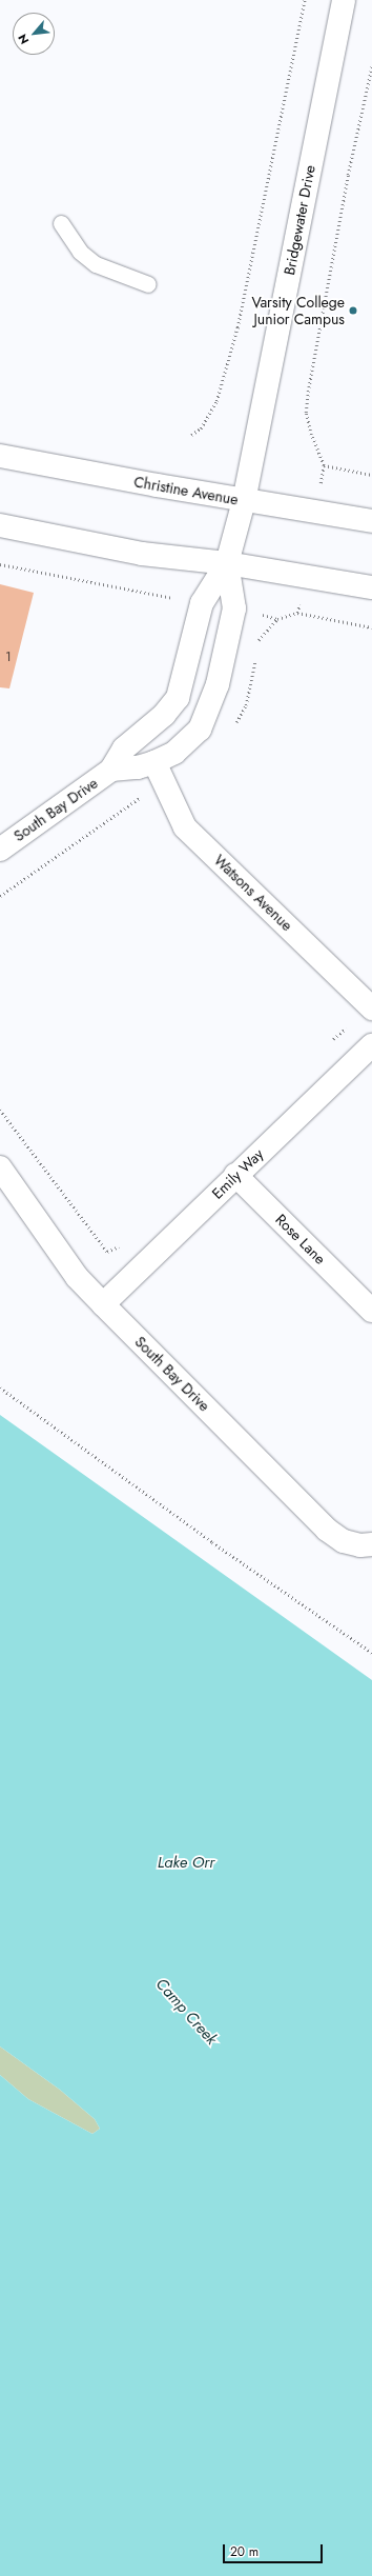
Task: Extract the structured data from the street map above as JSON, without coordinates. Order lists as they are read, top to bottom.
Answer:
{
  "streets": {
    "street": [
      "Bridgewater Drive",
      "Christine Avenue",
      "South Bay Drive",
      "Watsons Avenue",
      "Emily Way",
      "Rose Lane"
    ]
  },
  "crossings": [
    ["Bridgewater Drive", "Christine Avenue"],
    ["Bridgewater Drive", "South Bay Drive"],
    ["South Bay Drive", "Watsons Avenue"],
    ["South Bay Drive", "Emily Way"],
    ["Emily Way", "Rose Lane"]
  ],
  "water": ["Lake Orr", "Camp Creek"],
  "places": ["Varsity College Junior Campus"],
  "house_numbers": ["1"],
  "scale_bar": "20 m",
  "north": "bottom left"
}
